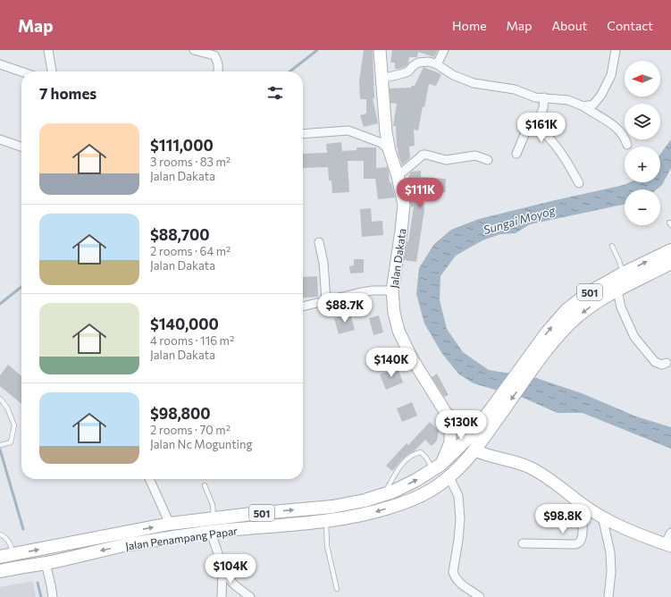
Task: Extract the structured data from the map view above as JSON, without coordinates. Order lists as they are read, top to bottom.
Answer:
{
  "streets": {
    "main road": ["501", "Jalan Penampang Papar"],
    "street": ["Jalan Dakata"]
  },
  "crossings": [
    ["Jalan Dakata", "Jalan Penampang Papar"]
  ],
  "water": ["Sungai Moyog"],
  "north": "left",
  "page": {
    "header": "Map",
    "nav": [
      "Home",
      "Map",
      "About",
      "Contact"
    ],
    "map_buttons": ["+", "−"],
    "heading": "7 homes",
    "price": [
      "$161K",
      "$111K",
      "$88.7K",
      "$140K",
      "$130K",
      "$98.8K",
      "$104K"
    ],
    "list": [
      {
        "name": "$111,000",
        "note": "3 rooms · 83 m² · Jalan Dakata"
      },
      {
        "name": "$88,700",
        "note": "2 rooms · 64 m² · Jalan Dakata"
      },
      {
        "name": "$140,000",
        "note": "4 rooms · 116 m² · Jalan Dakata"
      },
      {
        "name": "$98,800",
        "note": "2 rooms · 70 m² · Jalan Nc Mogunting"
      }
    ]
  }
}
